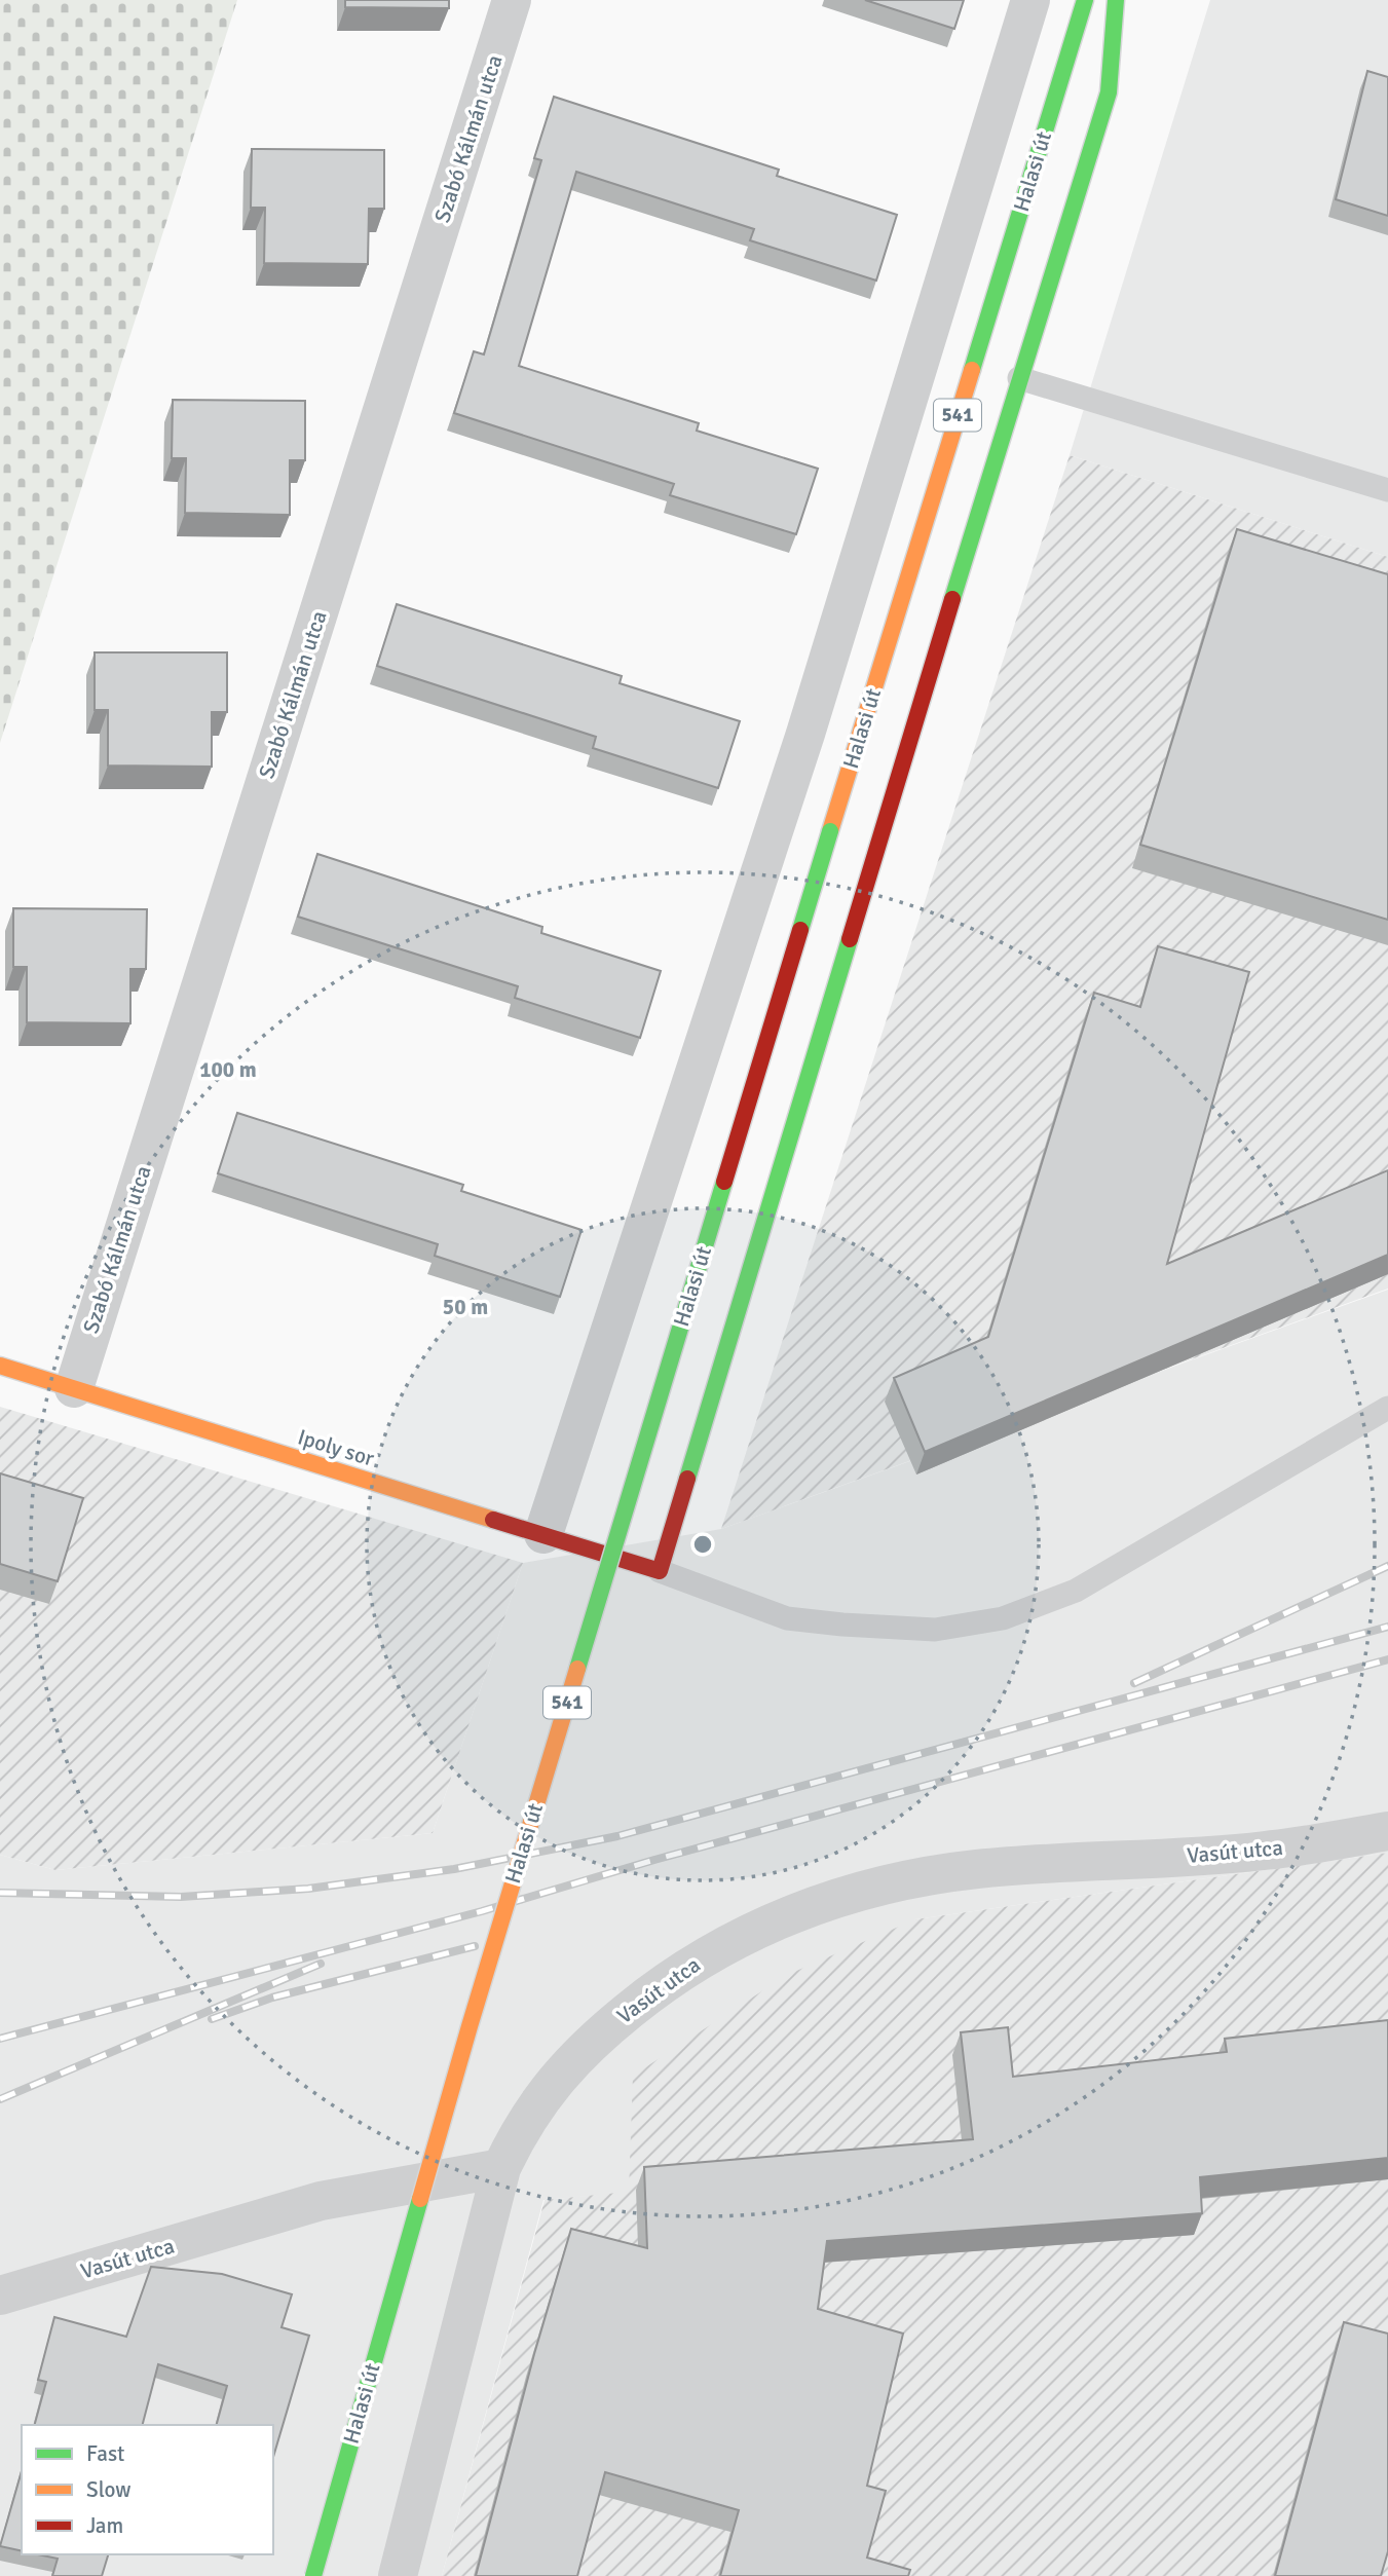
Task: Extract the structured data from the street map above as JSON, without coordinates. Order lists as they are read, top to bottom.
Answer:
{
  "streets": {
    "main road": ["Halasi út", "541", "Ipoly sor"],
    "street": ["Szabó Kálmán utca", "Vasút utca"]
  },
  "crossings": [
    ["Szabó Kálmán utca", "Ipoly sor"]
  ],
  "legend": ["Fast", "Slow", "Jam"],
  "rings": ["100 m", "50 m"]
}
